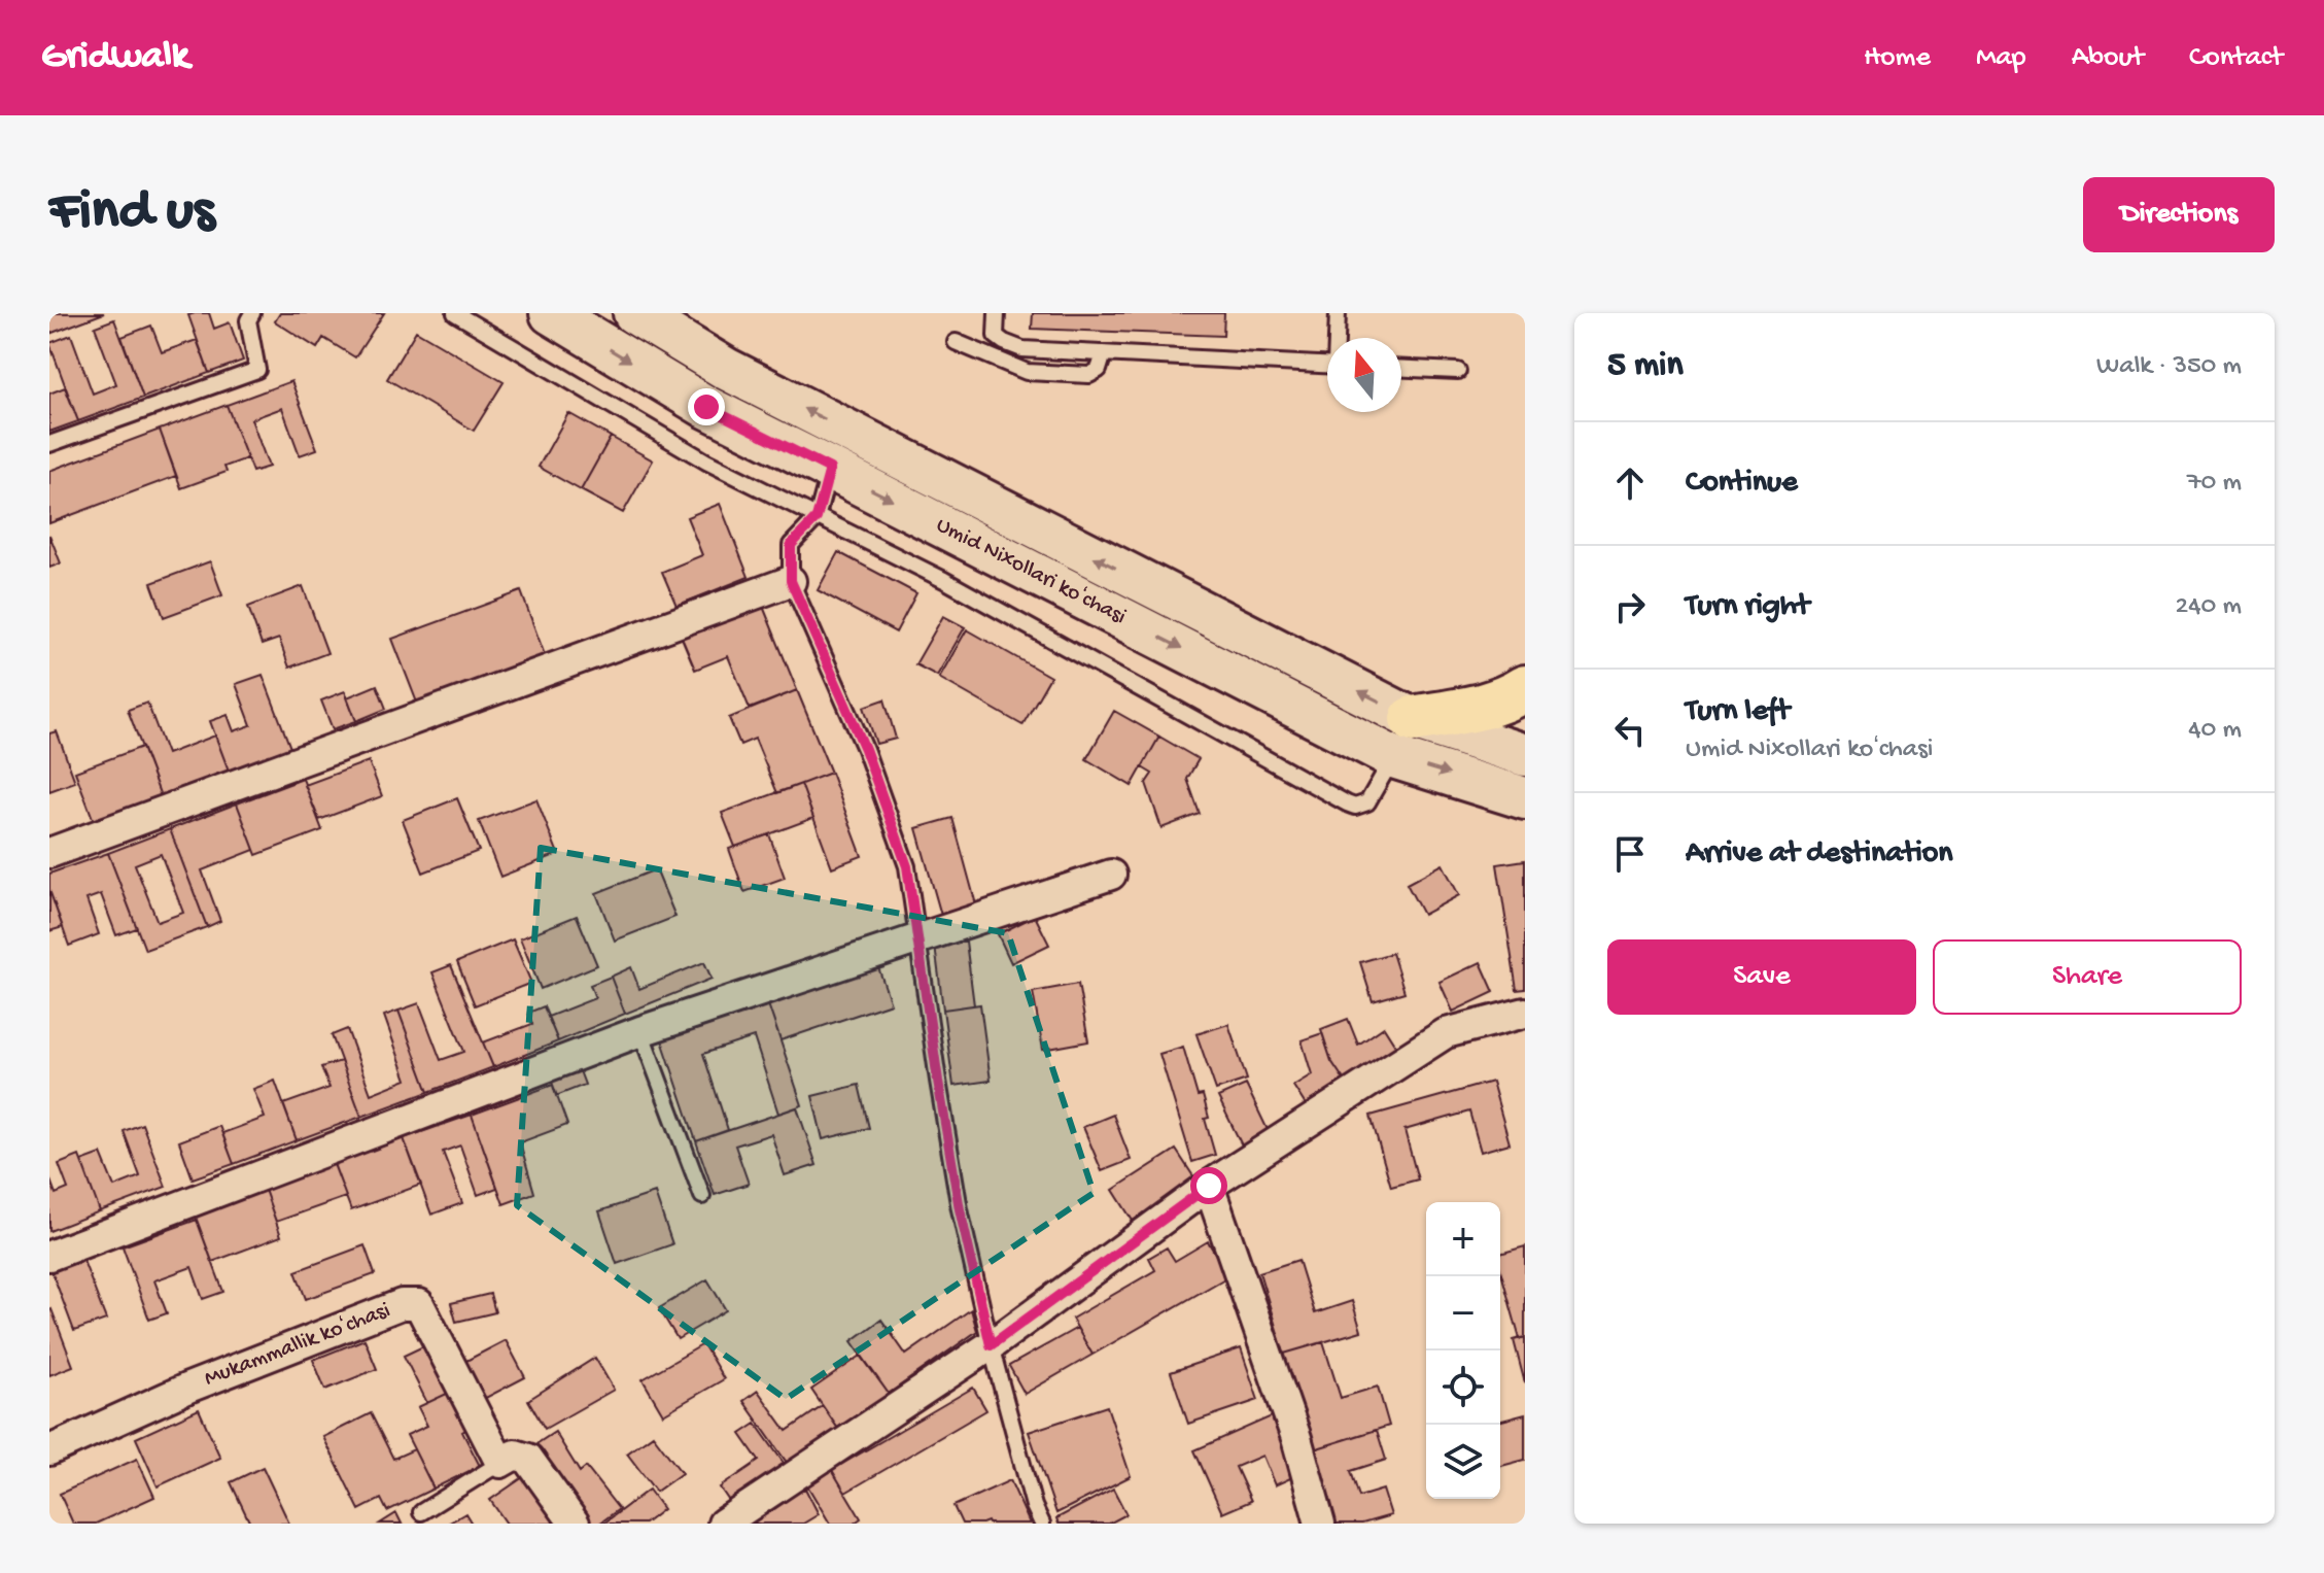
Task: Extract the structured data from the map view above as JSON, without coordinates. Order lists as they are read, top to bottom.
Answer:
{
  "streets": {
    "main road": ["Umid Nixollari koʻchasi"],
    "street": ["Mukammallik koʻchasi"]
  },
  "north": "top",
  "page": {
    "header": "Gridwalk",
    "nav": [
      "Home",
      "Map",
      "About",
      "Contact"
    ],
    "buttons": [
      "Directions",
      ["Save", "Share"]
    ],
    "title": "Find us",
    "heading": ["5 min", "Walk · 350 m"],
    "list": [
      ["Continue", "70 m"],
      ["Turn right", "240 m"],
      ["Turn left", "Umid Nixollari koʻchasi", "40 m"],
      "Arrive at destination"
    ],
    "map_buttons": ["+", "−"]
  }
}
